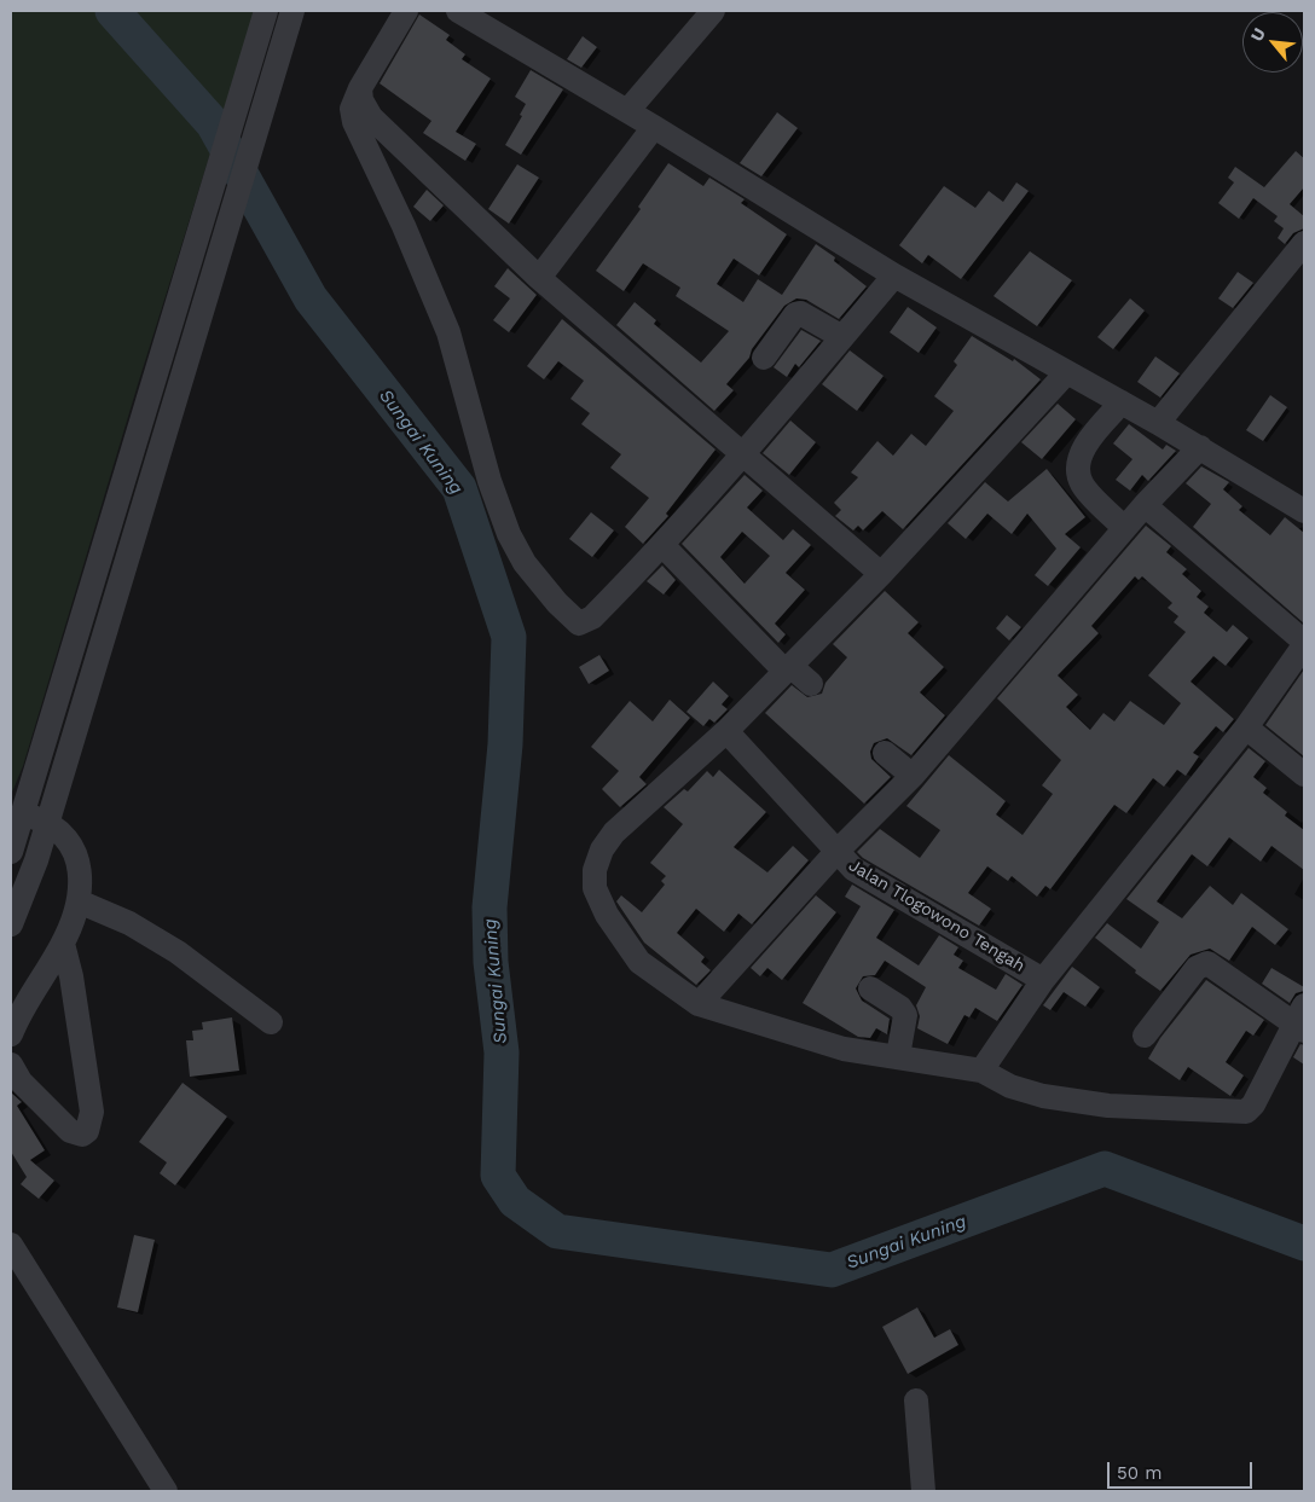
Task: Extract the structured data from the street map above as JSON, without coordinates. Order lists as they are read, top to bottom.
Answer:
{
  "streets": {
    "street": ["Jalan Tlogowono Tengah"]
  },
  "water": ["Sungai Kuning"],
  "scale_bar": "50 m",
  "north": "top left"
}
